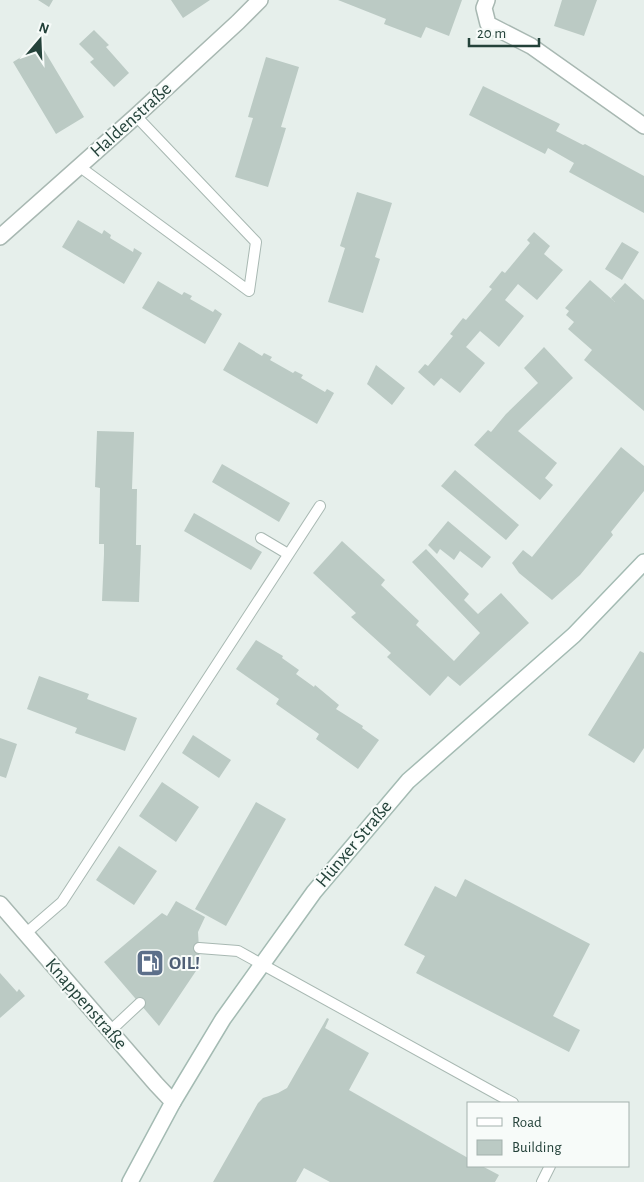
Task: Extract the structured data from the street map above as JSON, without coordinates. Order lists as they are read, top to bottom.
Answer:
{
  "streets": {
    "street": ["Haldenstraße", "Hünxer Straße", "Knappenstraße"]
  },
  "crossings": [
    ["Hünxer Straße", "Knappenstraße"]
  ],
  "places": {
    "fuel station": ["OIL!"]
  },
  "legend": ["Road", "Building"],
  "scale_bar": "20 m",
  "north": "top"
}
